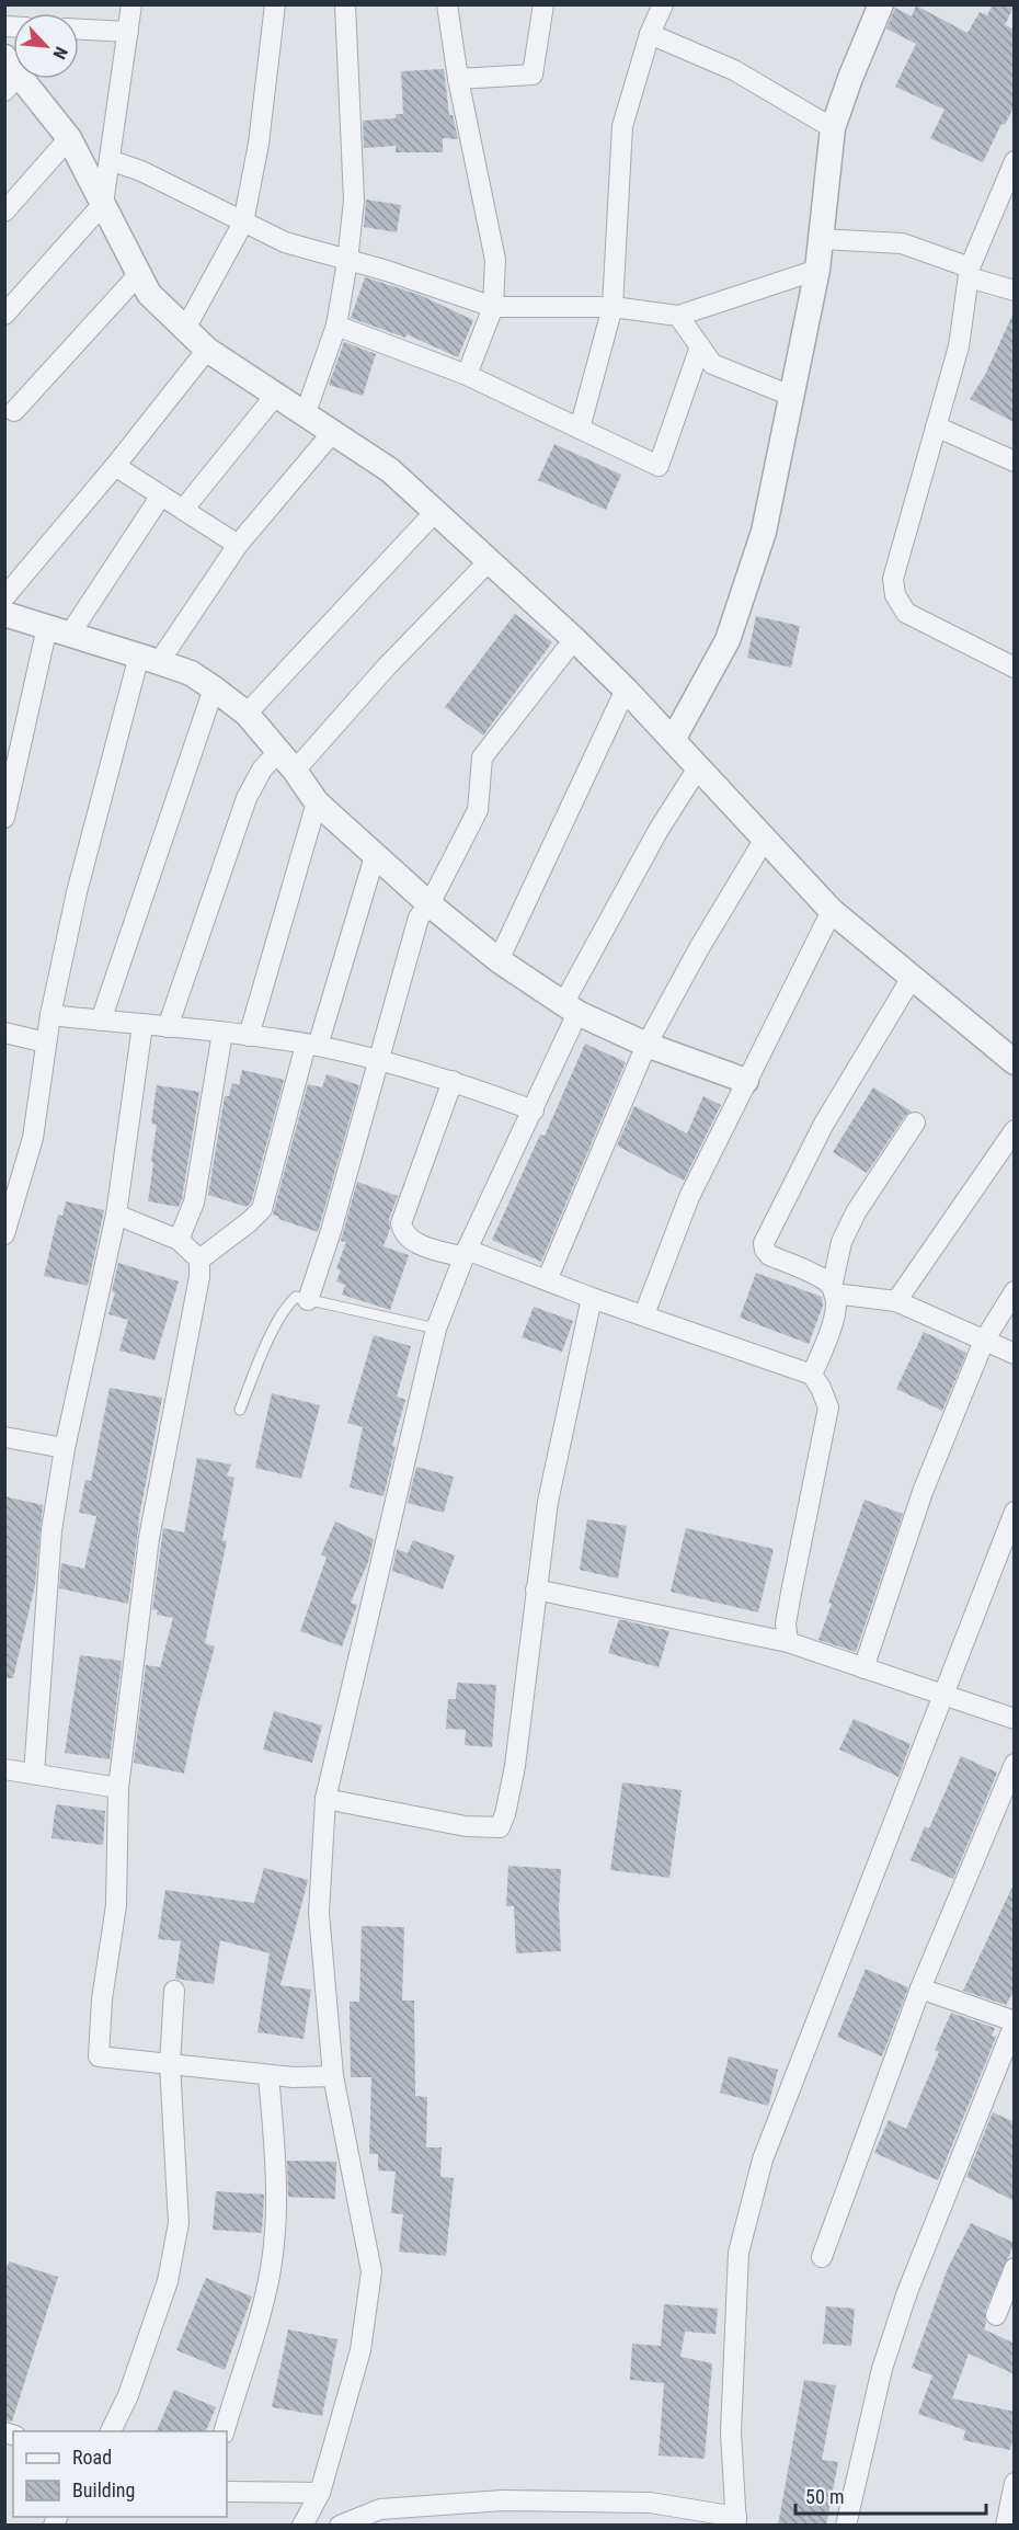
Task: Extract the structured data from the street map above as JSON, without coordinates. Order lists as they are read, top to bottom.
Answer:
{
  "legend": ["Road", "Building"],
  "scale_bar": "50 m",
  "north": "bottom right"
}
